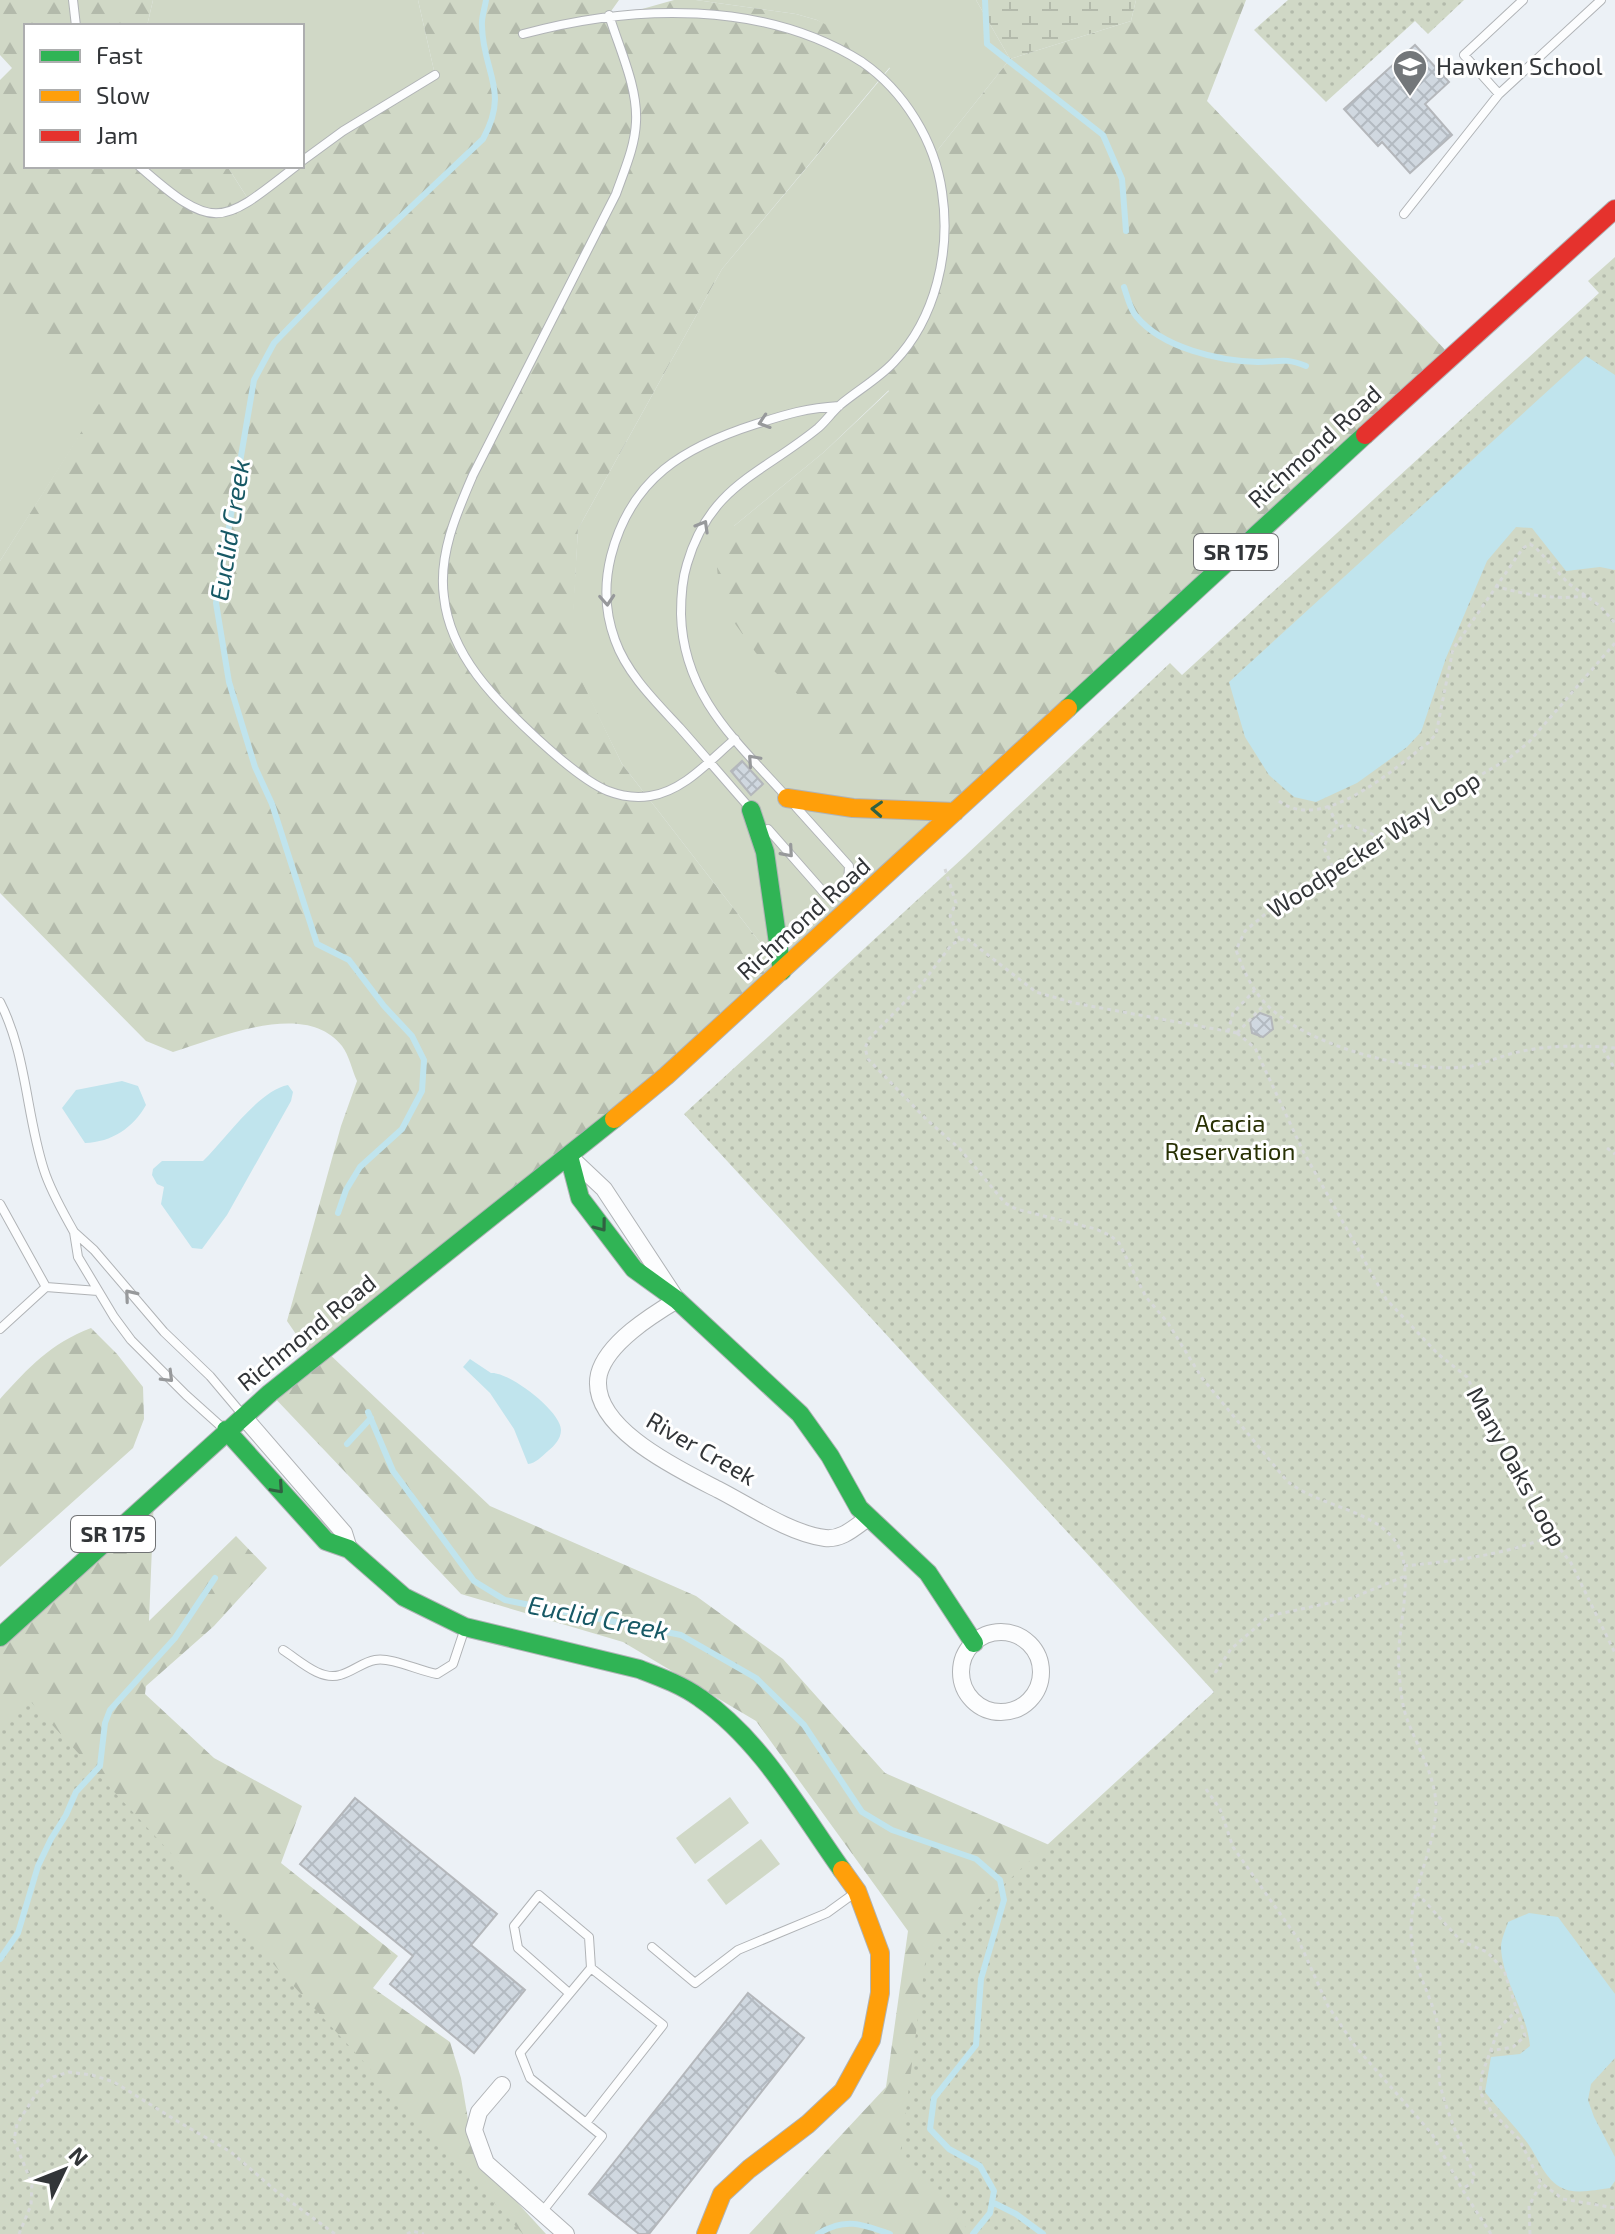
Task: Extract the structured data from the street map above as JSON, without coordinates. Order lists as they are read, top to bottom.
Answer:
{
  "streets": {
    "main road": ["Richmond Road", "SR 175"],
    "street": ["River Creek"],
    "path": ["Woodpecker Way Loop", "Many Oaks Loop"]
  },
  "water": ["Euclid Creek"],
  "parks": ["Acacia Reservation"],
  "places": {
    "school or university": ["Hawken School"]
  },
  "legend": ["Fast", "Slow", "Jam"],
  "north": "top right"
}
